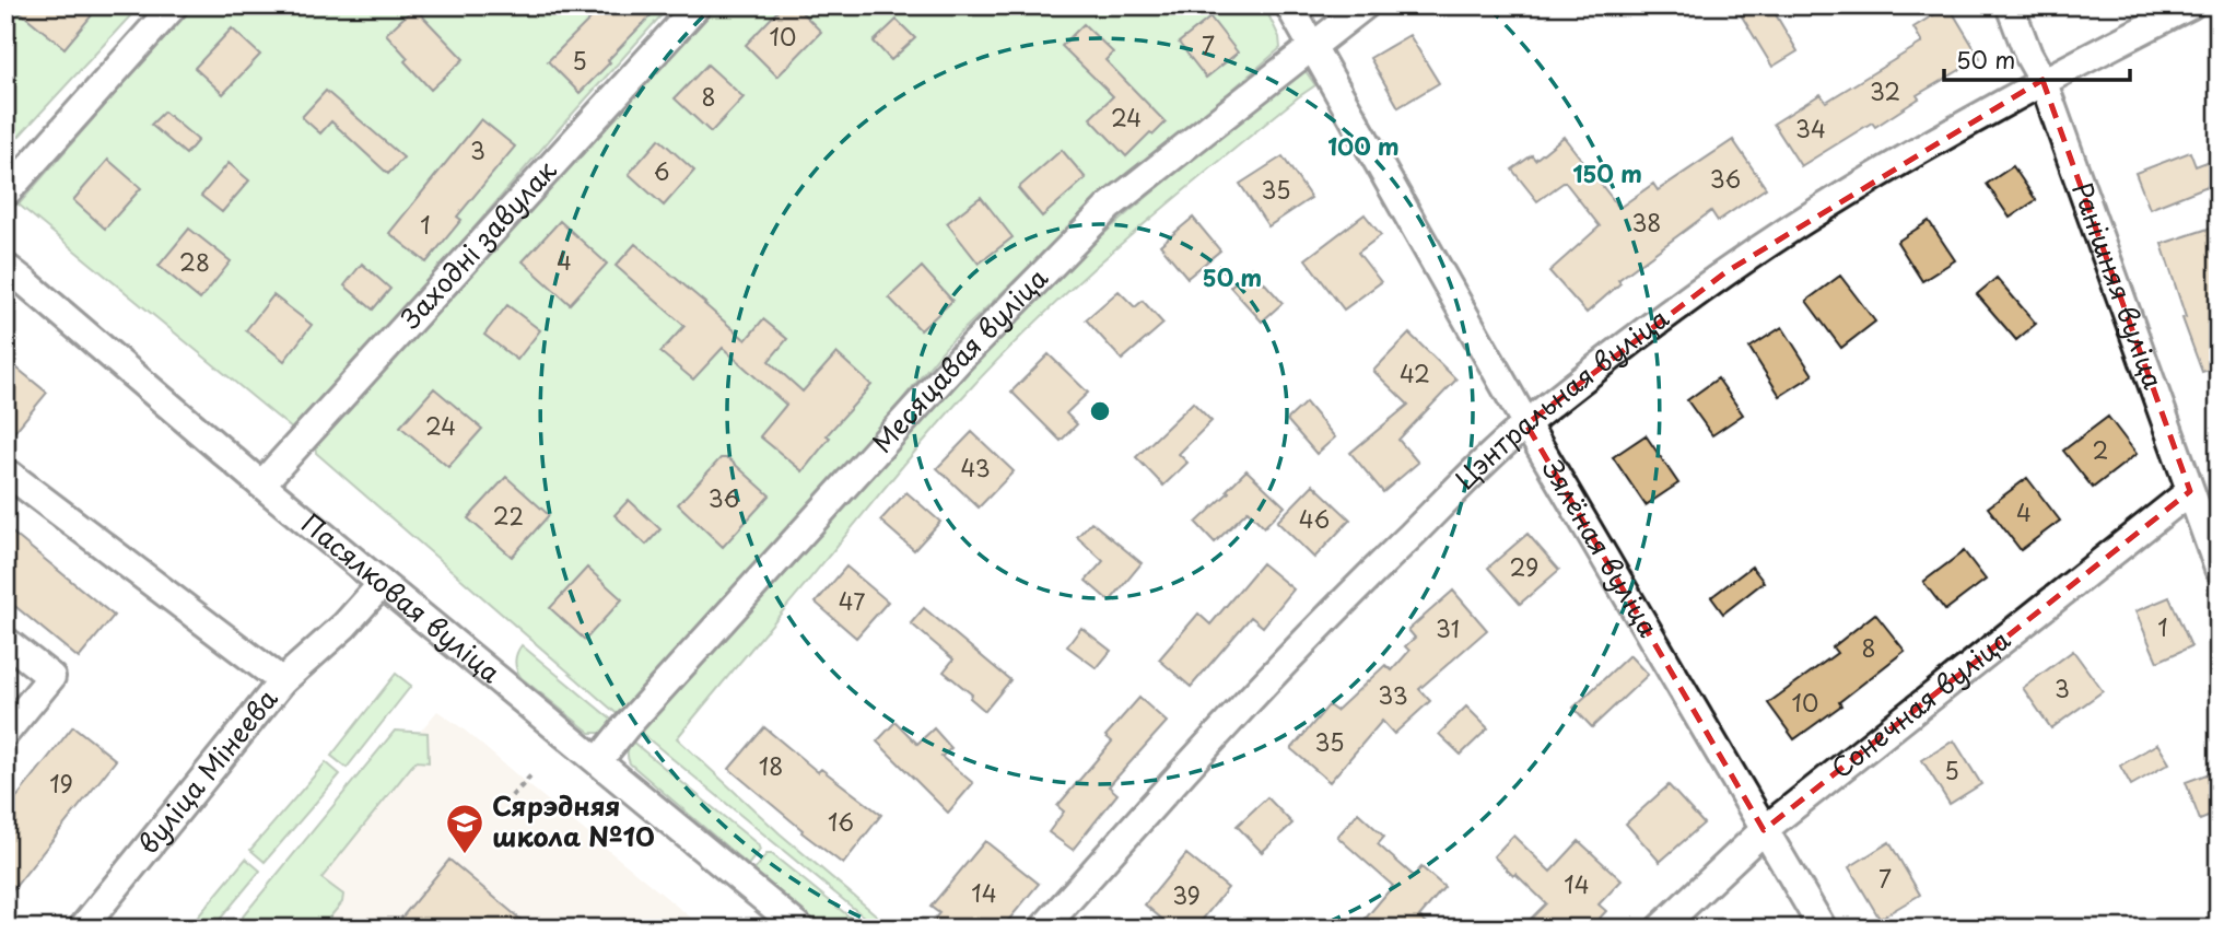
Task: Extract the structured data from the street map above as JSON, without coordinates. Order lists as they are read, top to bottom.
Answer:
{
  "streets": {
    "street": [
      "Заходні завулак",
      "Ранішняя вуліца",
      "Месяцавая вуліца",
      "Цэнтральная вуліца",
      "Зялёная вуліца",
      "Пасялковая вуліца",
      "Сонечная вуліца",
      "вуліца Мінеева"
    ]
  },
  "crossings": [
    ["Заходні завулак", "Пасялковая вуліца"],
    ["Ранішняя вуліца", "Цэнтральная вуліца"],
    ["Ранішняя вуліца", "Сонечная вуліца"],
    ["Месяцавая вуліца", "Зялёная вуліца"],
    ["Месяцавая вуліца", "Пасялковая вуліца"],
    ["Цэнтральная вуліца", "Зялёная вуліца"],
    ["Зялёная вуліца", "Сонечная вуліца"],
    ["Пасялковая вуліца", "вуліца Мінеева"]
  ],
  "places": {
    "school or university": ["Сярэдняя школа №10"]
  },
  "house_numbers": [
    "10",
    "7",
    "5",
    "32",
    "8",
    "24",
    "34",
    "3",
    "6",
    "36",
    "35",
    "38",
    "1",
    "4",
    "28",
    "42",
    "24",
    "2",
    "43",
    "36",
    "4",
    "22",
    "46",
    "29",
    "47",
    "1",
    "31",
    "8",
    "3",
    "33",
    "10",
    "35",
    "18",
    "5",
    "19",
    "16",
    "7",
    "14",
    "14",
    "39"
  ],
  "scale_bar": "50 m",
  "rings": ["100 m", "150 m", "50 m"]
}
